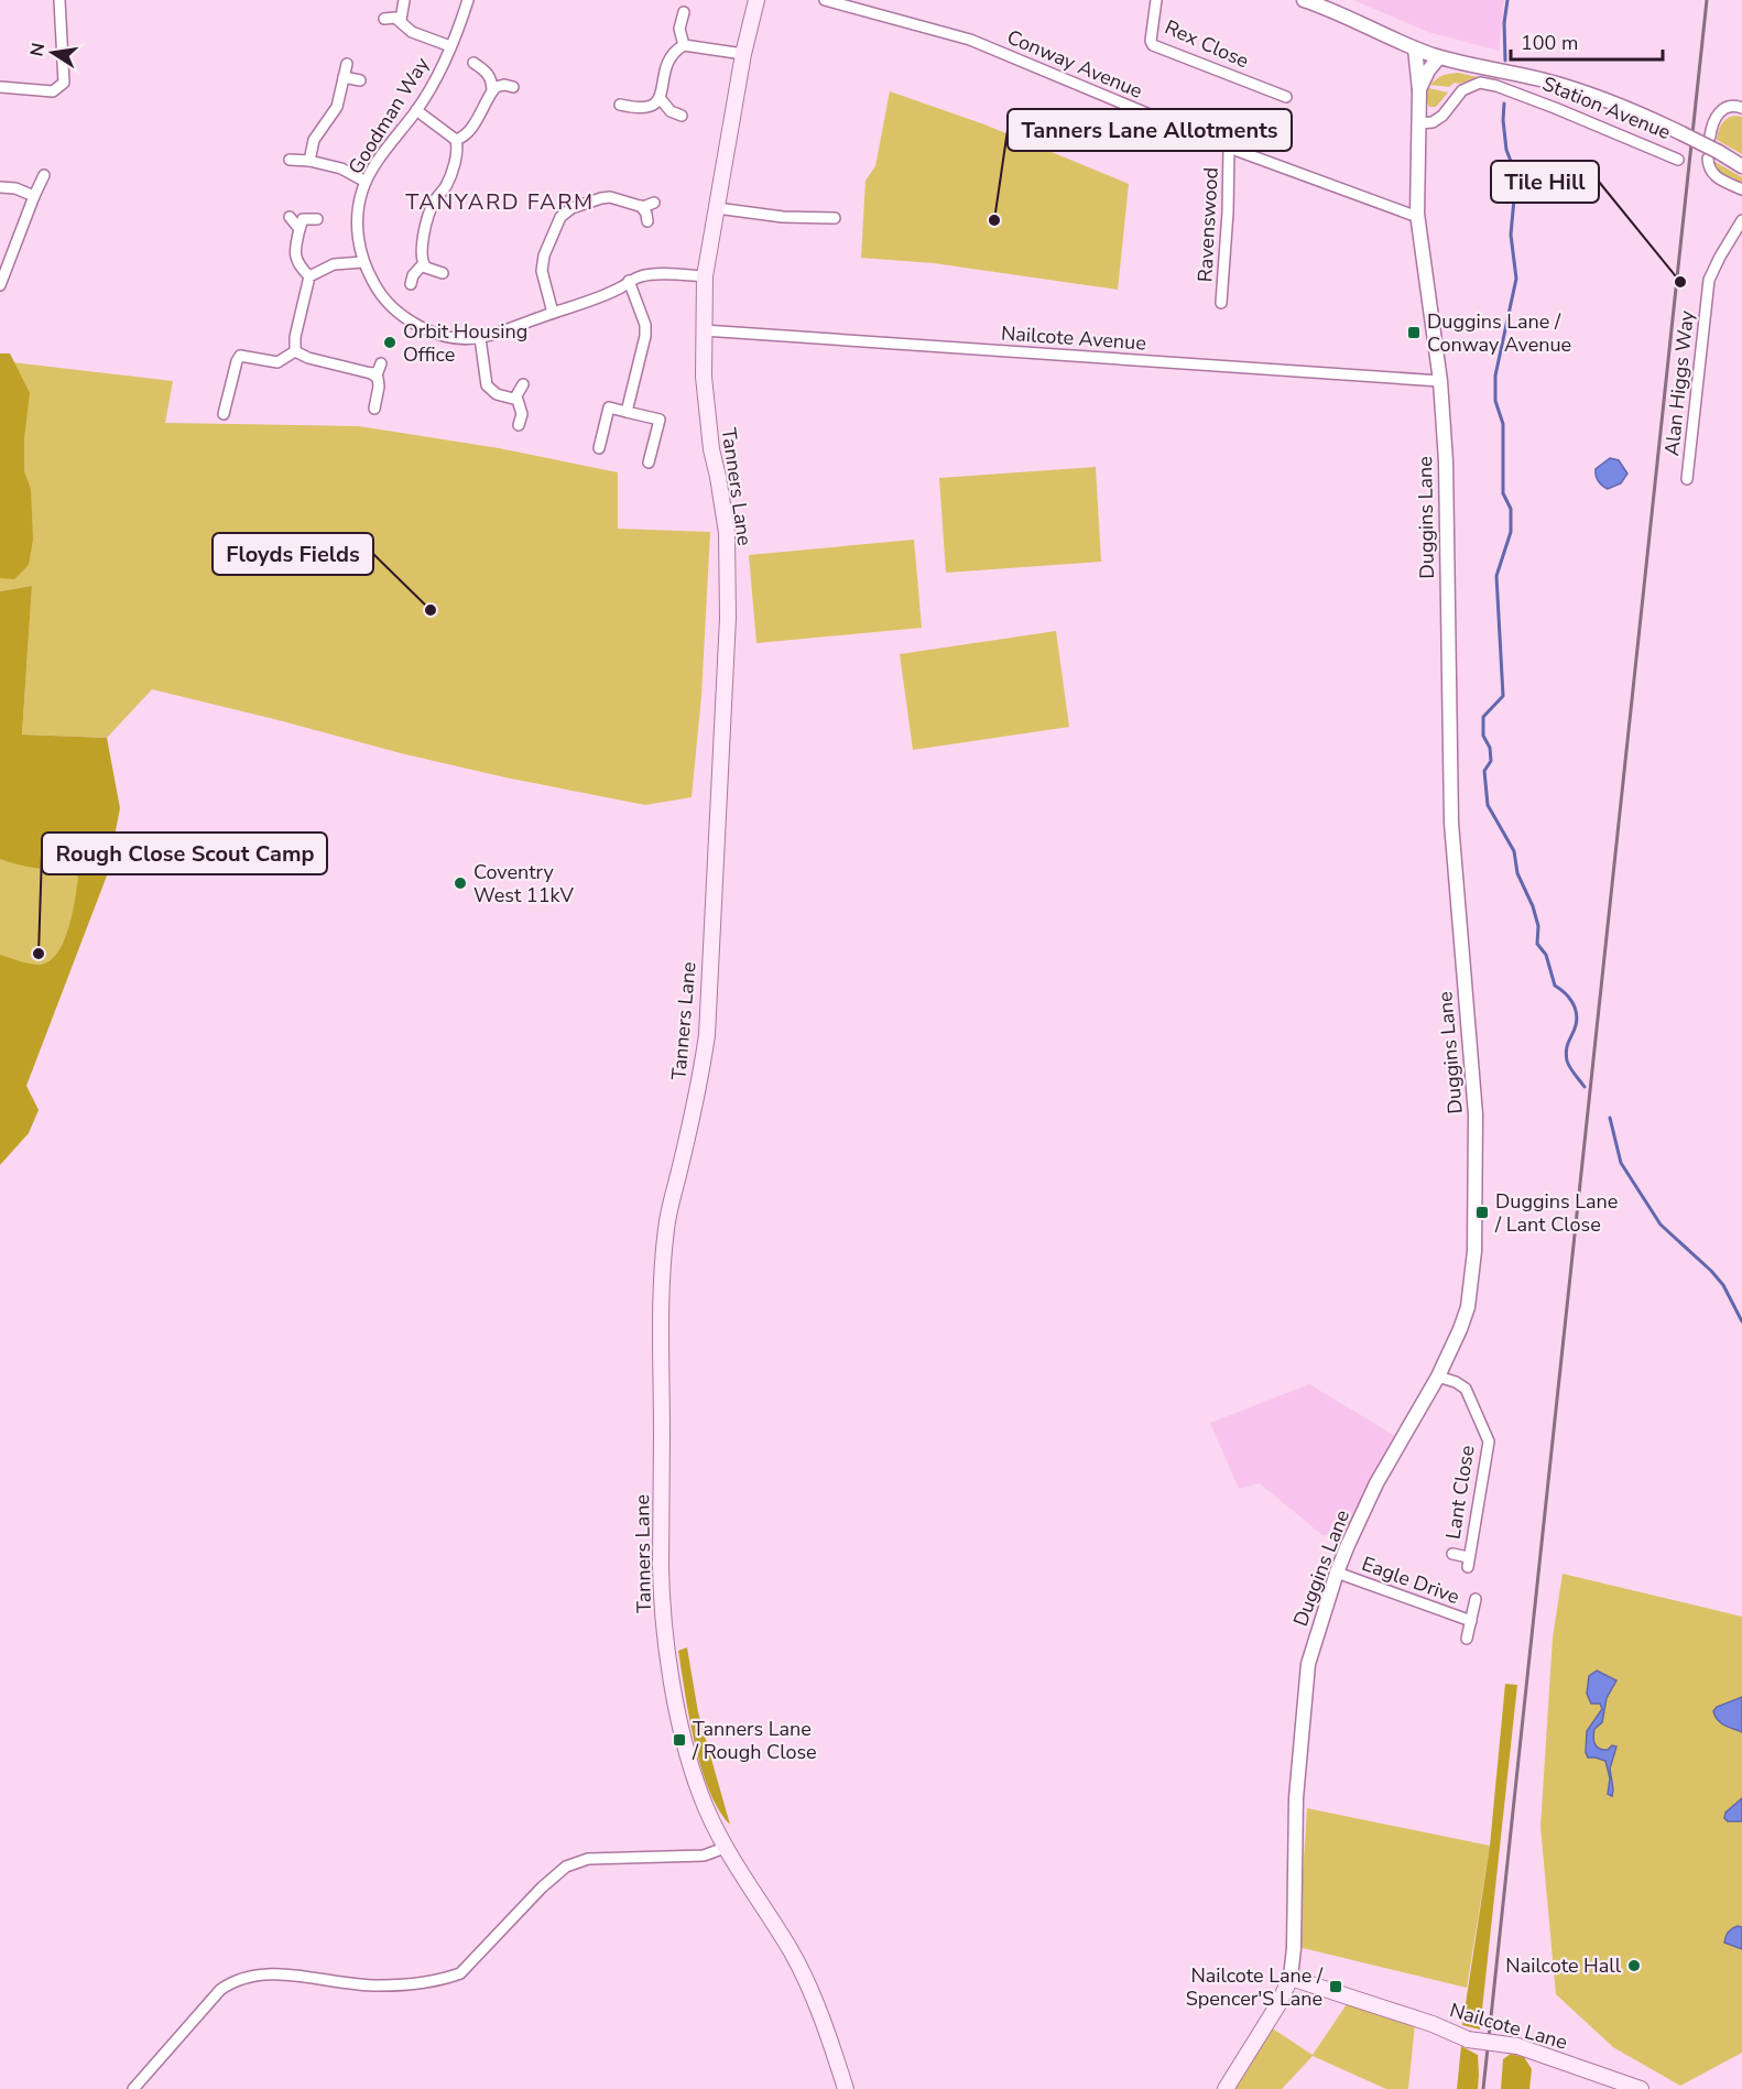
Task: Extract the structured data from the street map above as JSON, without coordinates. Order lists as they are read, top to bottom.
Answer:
{
  "streets": {
    "main road": ["Tanners Lane", "Nailcote Lane"],
    "street": [
      "Rex Close",
      "Conway Avenue",
      "Station Avenue",
      "Goodman Way",
      "Ravenswood",
      "Nailcote Avenue",
      "Alan Higgs Way",
      "Duggins Lane",
      "Lant Close",
      "Eagle Drive"
    ]
  },
  "crossings": [
    ["Conway Avenue", "Ravenswood"],
    ["Conway Avenue", "Duggins Lane"],
    ["Station Avenue", "Duggins Lane"],
    ["Goodman Way", "Tanners Lane"],
    ["Nailcote Avenue", "Tanners Lane"],
    ["Nailcote Avenue", "Duggins Lane"],
    ["Duggins Lane", "Lant Close"],
    ["Duggins Lane", "Eagle Drive"],
    ["Duggins Lane", "Nailcote Lane"]
  ],
  "districts": ["TANYARD FARM"],
  "places": {
    "other": [
      "Tanners Lane Allotments",
      "Tile Hill",
      "Orbit Housing Office",
      "Floyds Fields",
      "Coventry West 11kV",
      "Rough Close Scout Camp",
      "Nailcote Hall"
    ],
    "transit": [
      "Duggins Lane / Conway Avenue",
      "Duggins Lane / Lant Close",
      "Tanners Lane / Rough Close",
      "Nailcote Lane / Spencer'S Lane"
    ]
  },
  "scale_bar": "100 m",
  "north": "left"
}
